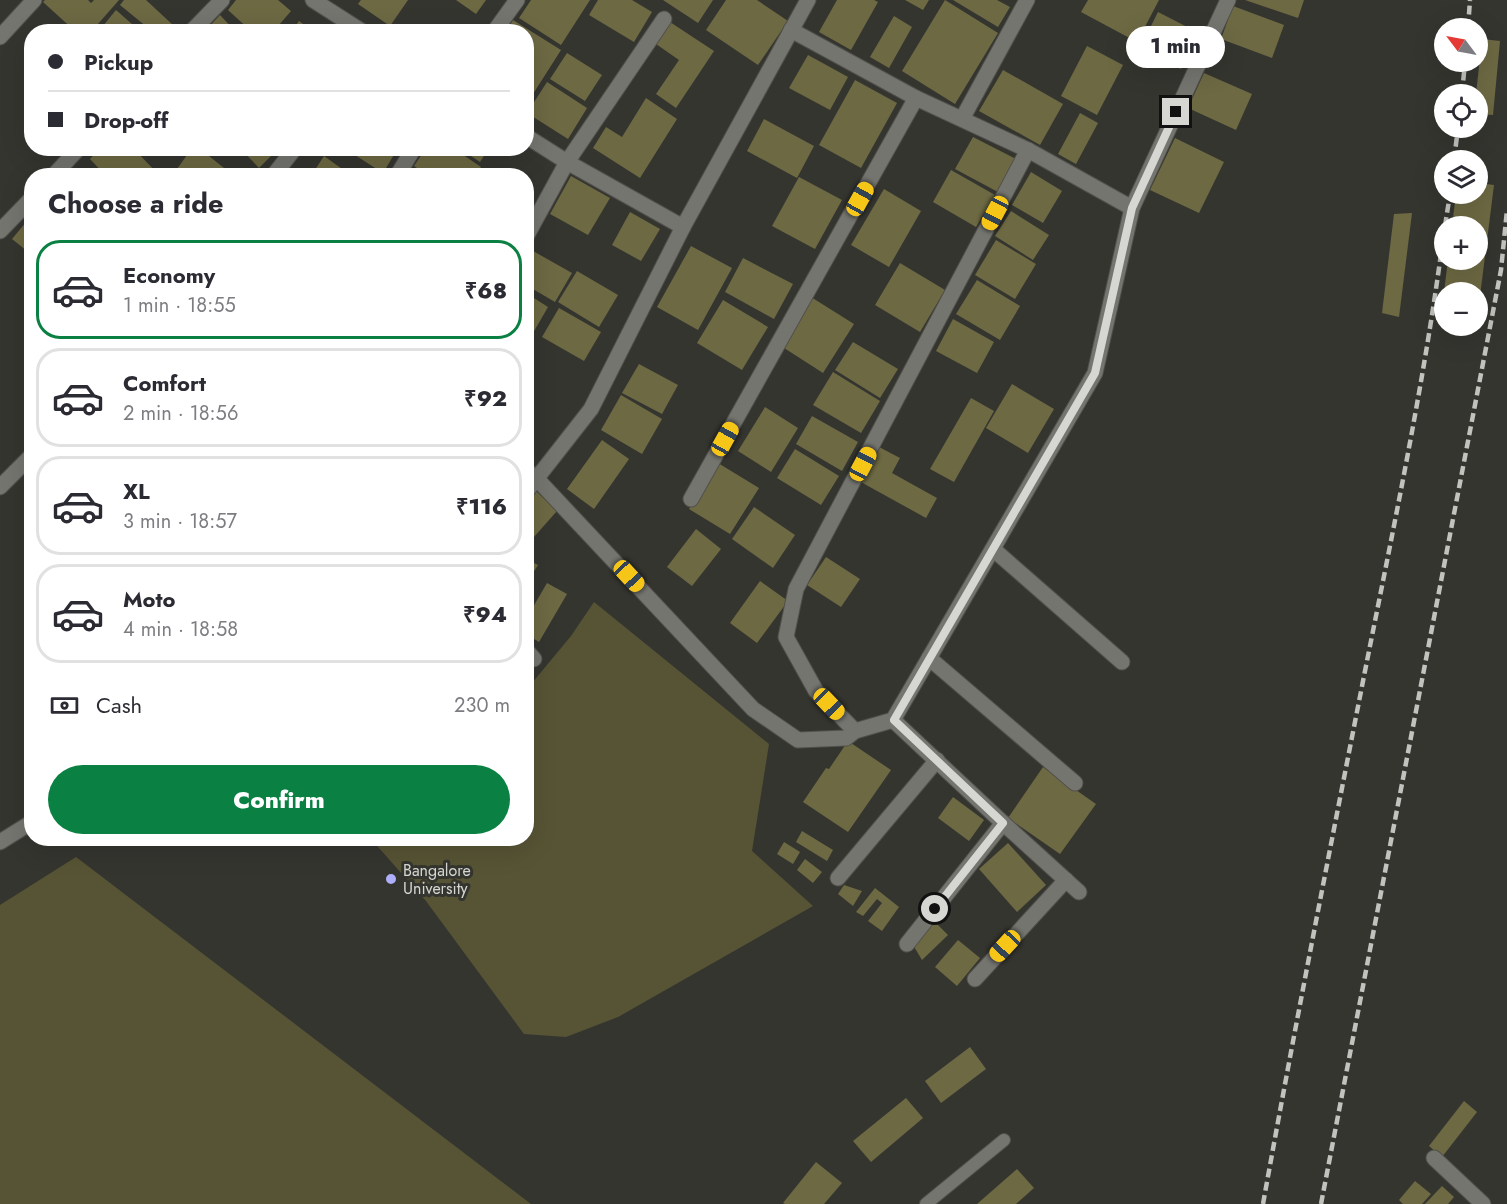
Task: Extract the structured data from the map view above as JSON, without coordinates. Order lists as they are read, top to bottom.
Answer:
{
  "places": ["Bangalore University"],
  "north": "top left",
  "page": {
    "map_buttons": ["+", "−"],
    "banner": ["Pickup", "Drop-off"],
    "bubble": "1 min",
    "heading": "Choose a ride",
    "list": [
      {
        "name": "Economy",
        "note": "1 min · 18:55",
        "value": "₹68"
      },
      {
        "name": "Comfort",
        "note": "2 min · 18:56",
        "value": "₹92"
      },
      {
        "name": "XL",
        "note": "3 min · 18:57",
        "value": "₹116"
      },
      {
        "name": "Moto",
        "note": "4 min · 18:58",
        "value": "₹94"
      }
    ],
    "pay": ["Cash", "230 m"],
    "buttons": "Confirm"
  }
}
